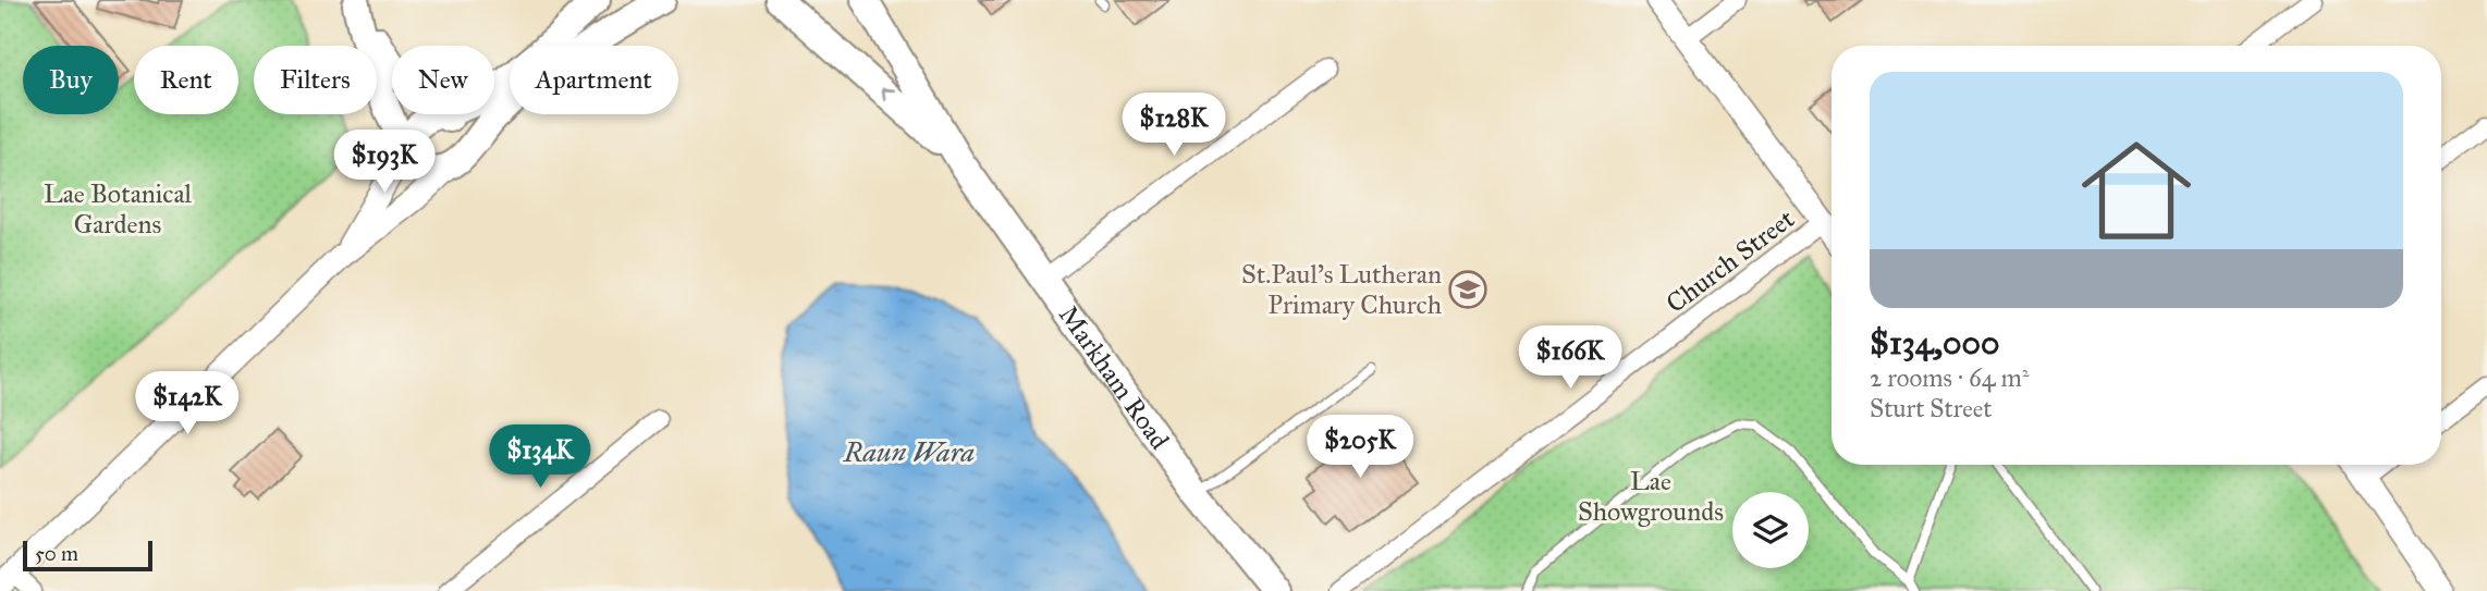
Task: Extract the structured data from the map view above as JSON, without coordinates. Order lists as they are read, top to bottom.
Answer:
{
  "streets": {
    "main road": ["Markham Road"],
    "street": ["Church Street"]
  },
  "water": ["Raun Wara"],
  "parks": ["Lae Botanical Gardens", "Lae Showgrounds"],
  "places": {
    "school or university": ["St.Paul's Lutheran Primary Church"]
  },
  "scale_bar": "50 m",
  "page": {
    "chip": [
      "Buy",
      "Rent",
      "Filters",
      "New",
      "Apartment"
    ],
    "list": [
      {
        "name": "$134,000",
        "note": "2 rooms · 64 m² · Sturt Street"
      }
    ],
    "price": [
      "$128K",
      "$193K",
      "$166K",
      "$142K",
      "$205K",
      "$134K"
    ],
    "scale": "50 m"
  }
}
